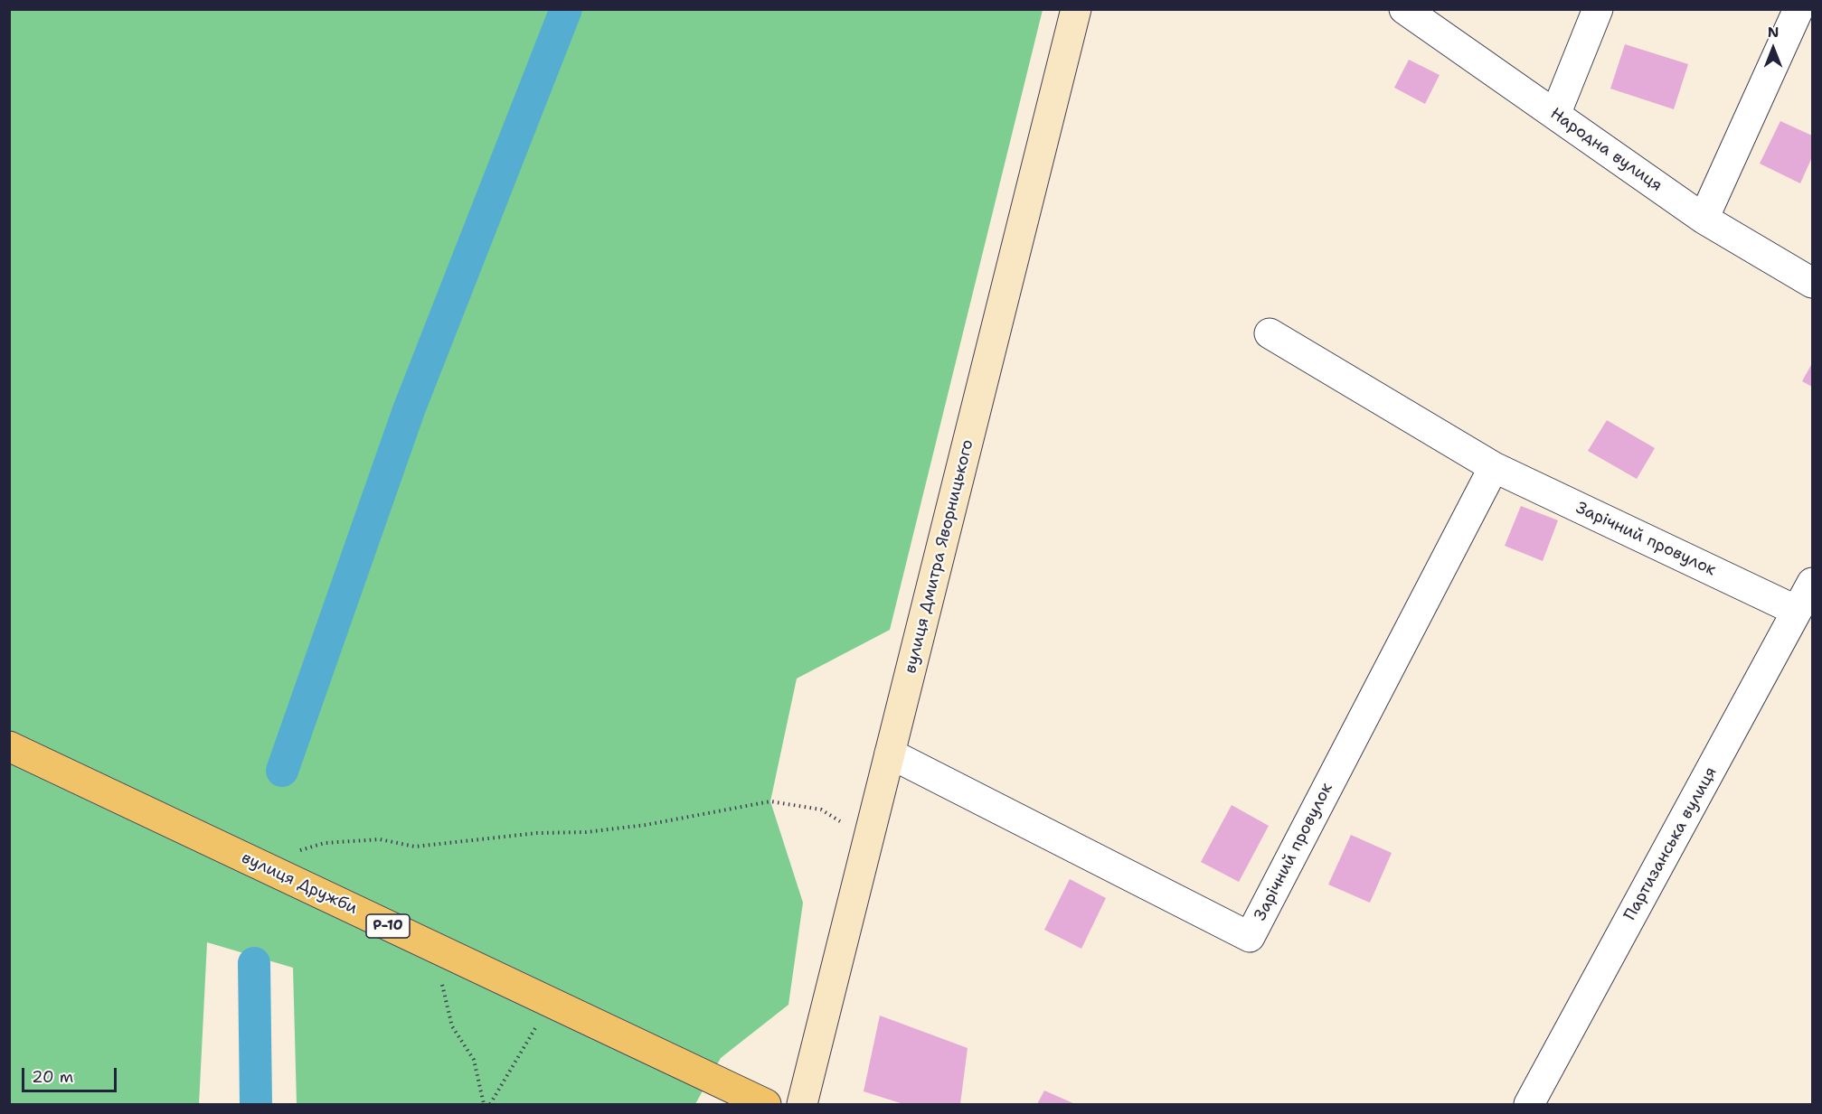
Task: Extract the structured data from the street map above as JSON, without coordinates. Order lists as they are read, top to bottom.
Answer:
{
  "streets": {
    "main road": ["вулиця Дмитра Яворницького", "вулиця Дружби", "Р-10"],
    "street": ["Народна вулиця", "Зарічний провулок", "Партизанська вулиця"]
  },
  "crossings": [
    ["Зарічний провулок", "вулиця Дмитра Яворницького"],
    ["Зарічний провулок", "Партизанська вулиця"]
  ],
  "scale_bar": "20 m",
  "north": "top"
}
